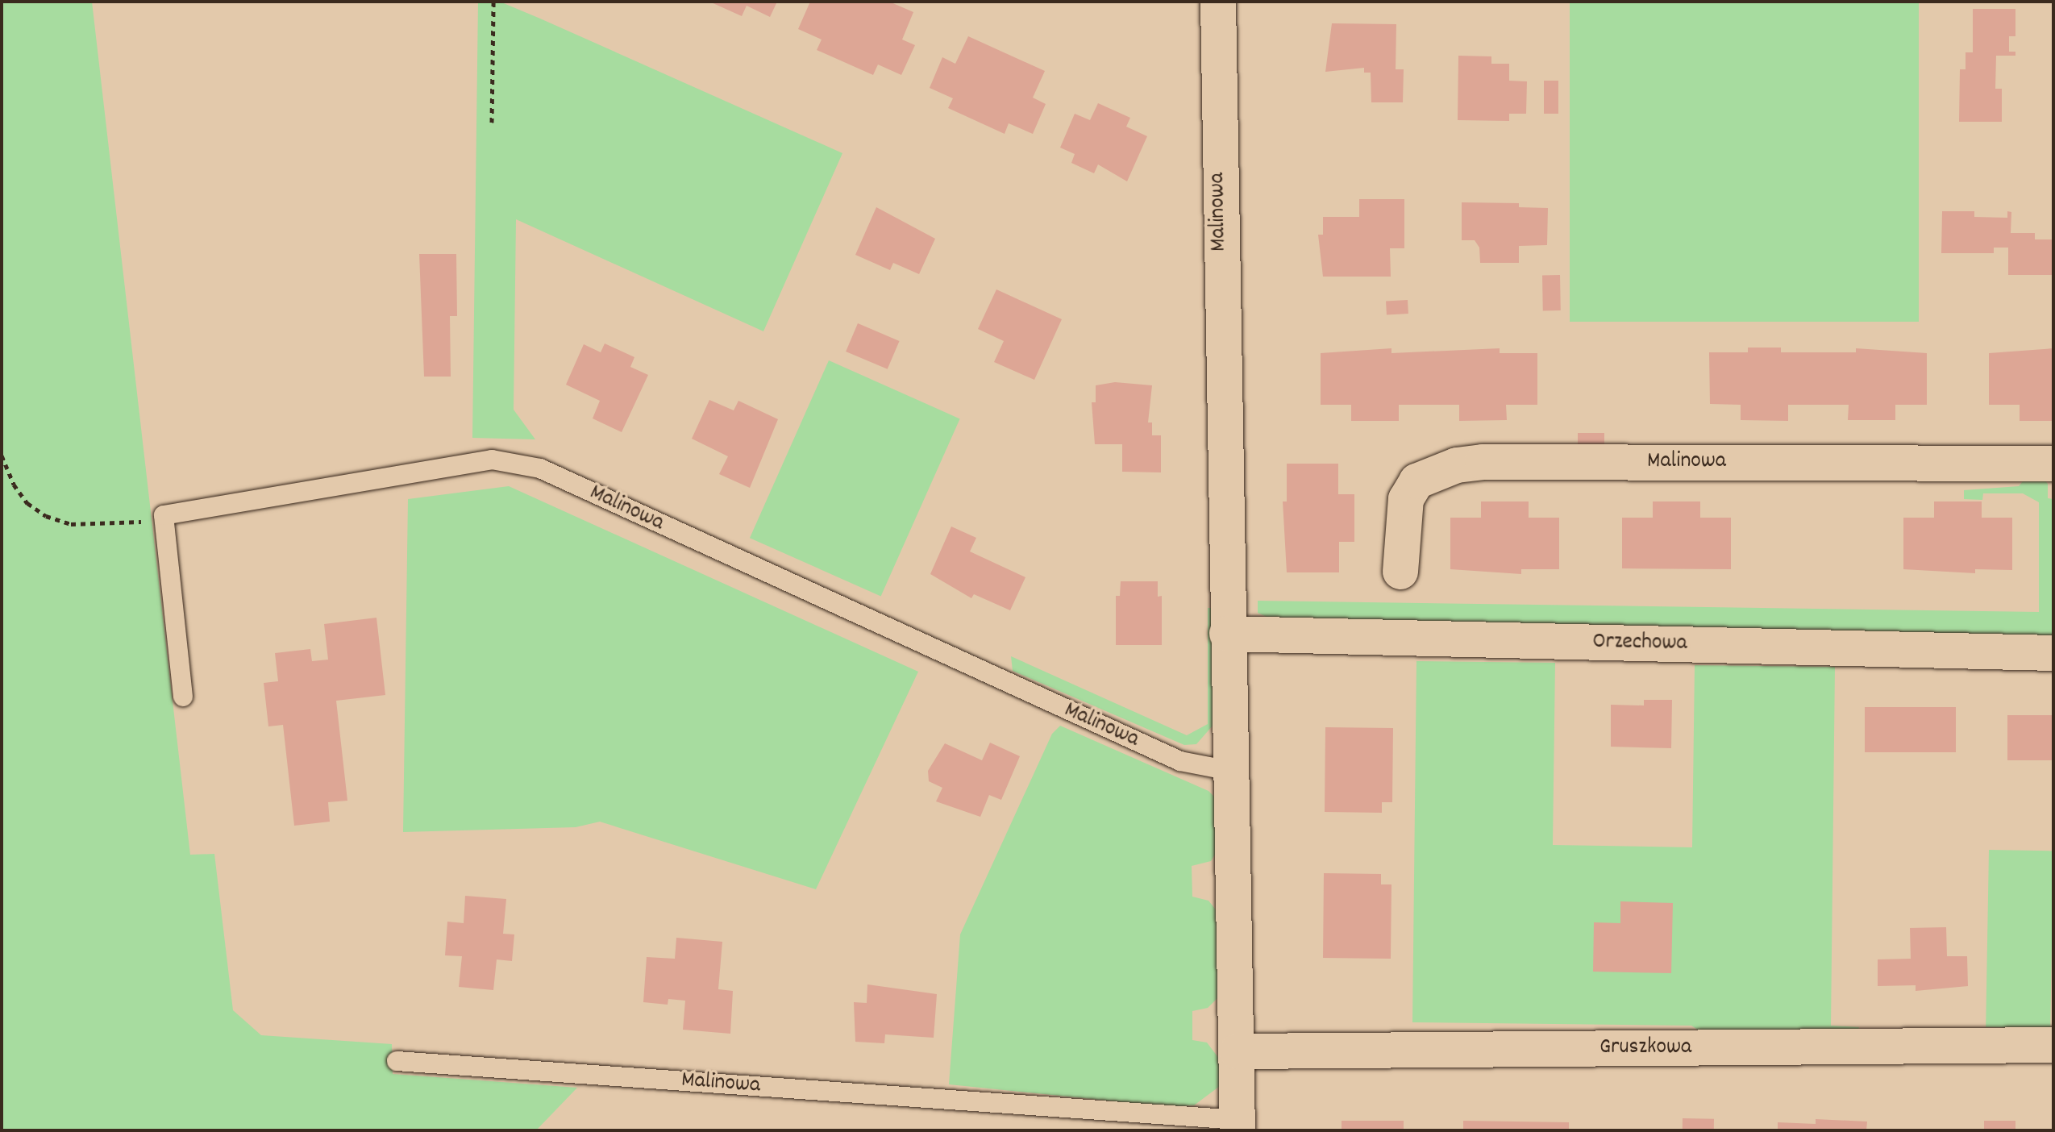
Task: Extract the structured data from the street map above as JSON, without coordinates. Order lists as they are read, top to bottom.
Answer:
{
  "streets": {
    "street": ["Malinowa", "Orzechowa", "Gruszkowa"]
  },
  "crossings": [
    ["Malinowa", "Orzechowa"],
    ["Malinowa", "Gruszkowa"]
  ]
}
